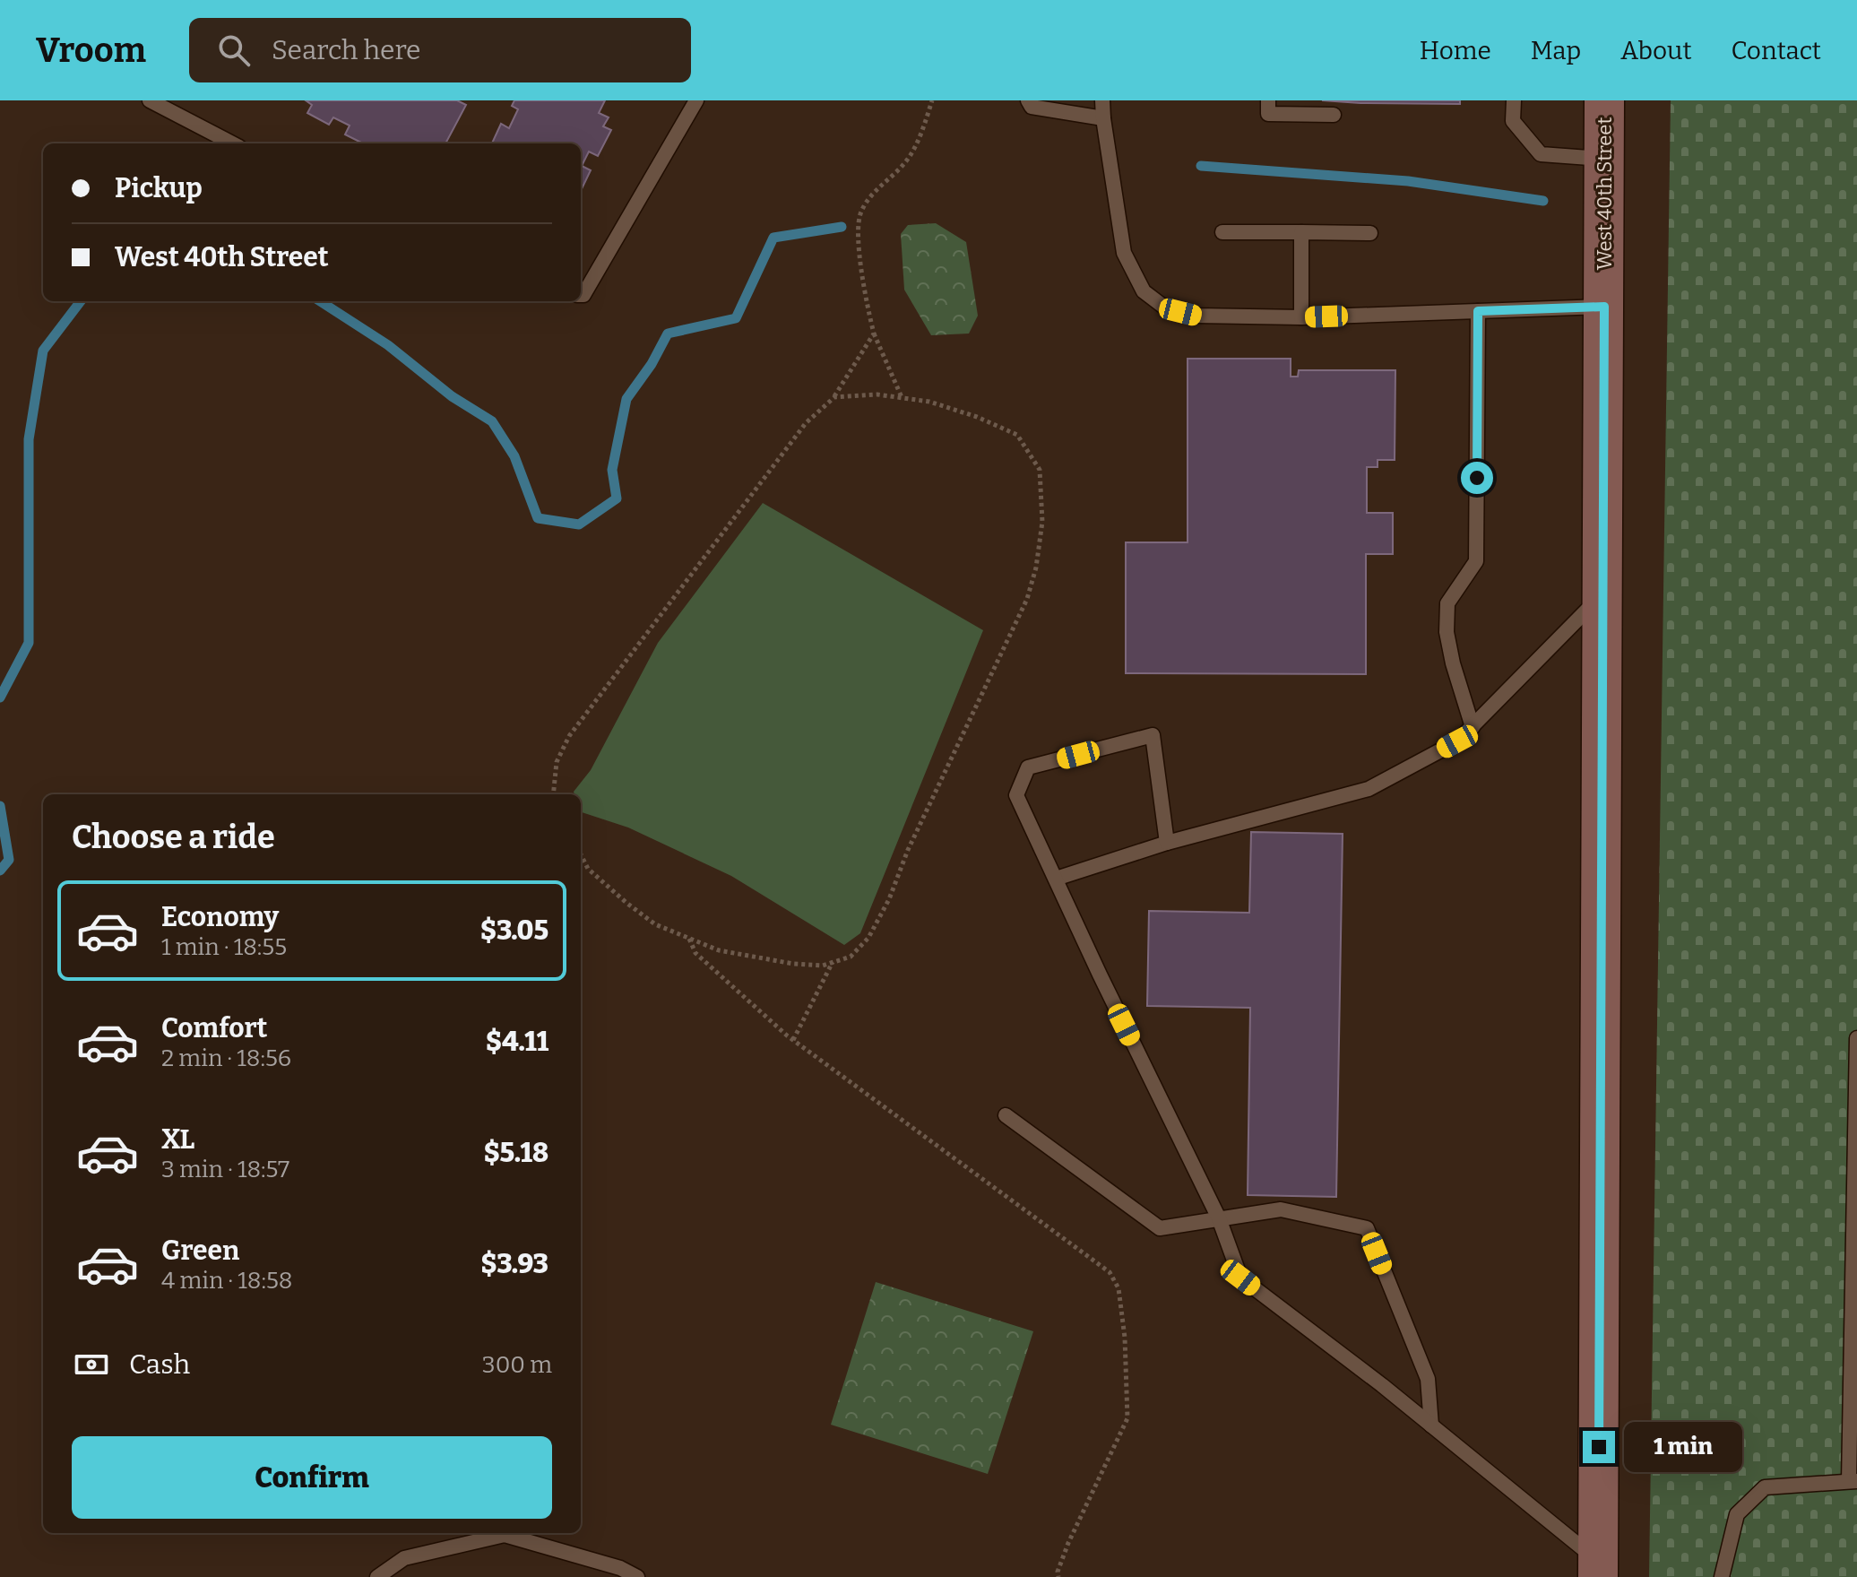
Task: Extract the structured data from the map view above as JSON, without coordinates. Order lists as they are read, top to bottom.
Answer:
{
  "streets": {
    "main road": ["West 40th Street"]
  },
  "page": {
    "header": "Vroom",
    "search": "Search here",
    "nav": [
      "Home",
      "Map",
      "About",
      "Contact"
    ],
    "banner": ["Pickup", "West 40th Street"],
    "heading": "Choose a ride",
    "list": [
      {
        "name": "Economy",
        "note": "1 min · 18:55",
        "value": "$3.05"
      },
      {
        "name": "Comfort",
        "note": "2 min · 18:56",
        "value": "$4.11"
      },
      {
        "name": "XL",
        "note": "3 min · 18:57",
        "value": "$5.18"
      },
      {
        "name": "Green",
        "note": "4 min · 18:58",
        "value": "$3.93"
      }
    ],
    "pay": ["Cash", "300 m"],
    "bubble": "1 min",
    "buttons": "Confirm"
  }
}
